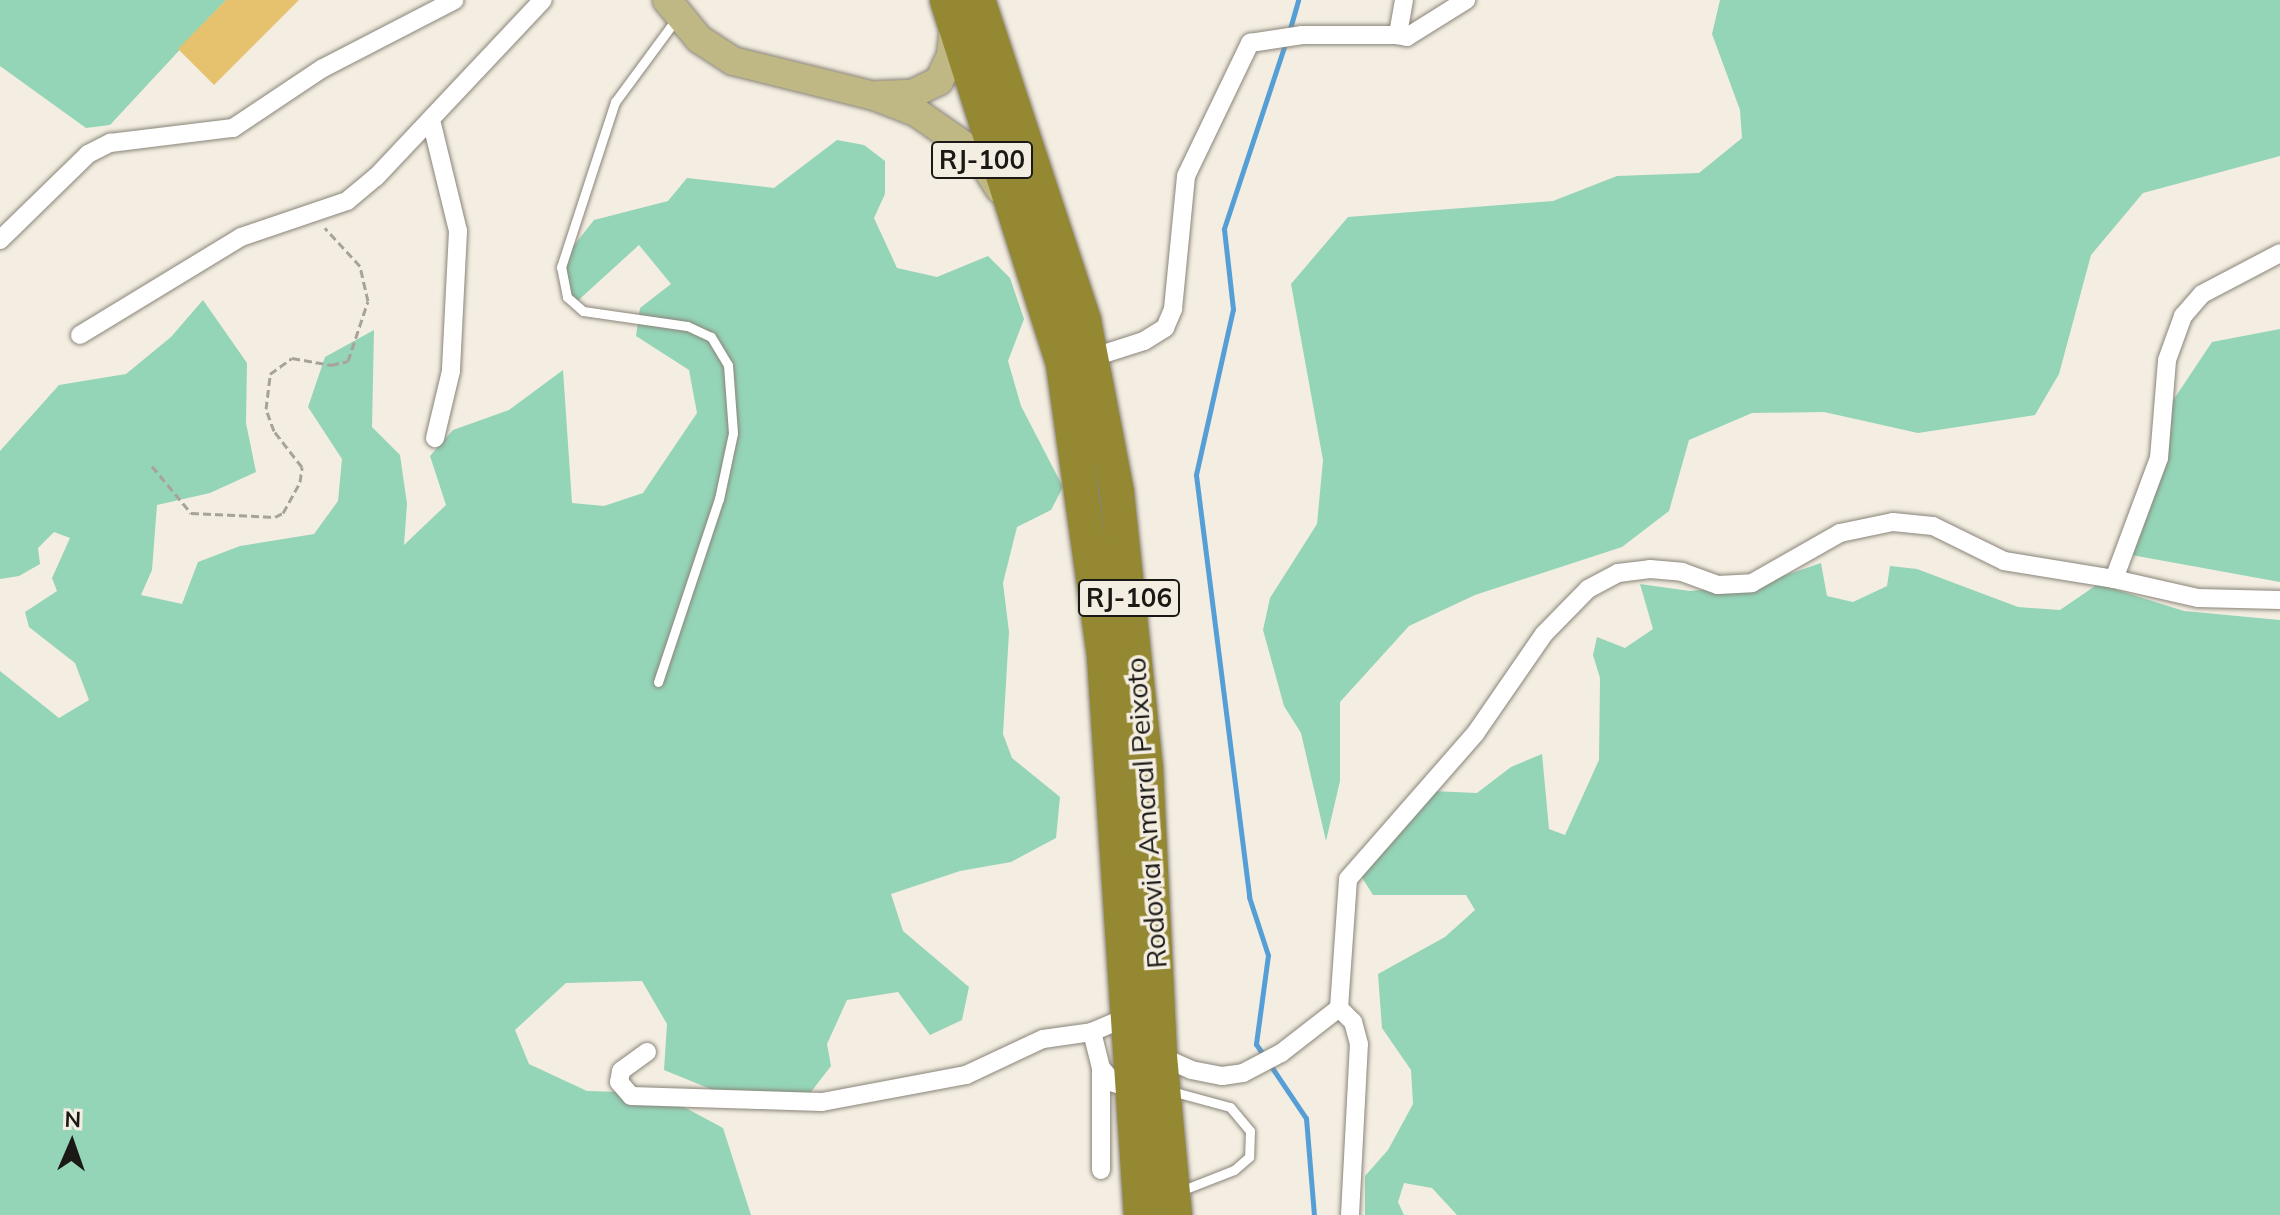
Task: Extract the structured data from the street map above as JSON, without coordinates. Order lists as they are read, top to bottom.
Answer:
{
  "streets": {
    "highway": ["RJ-106", "Rodovia Amaral Peixoto"],
    "main road": ["RJ-100"]
  },
  "crossings": [
    ["RJ-100", "Rodovia Amaral Peixoto"]
  ],
  "north": "top"
}
